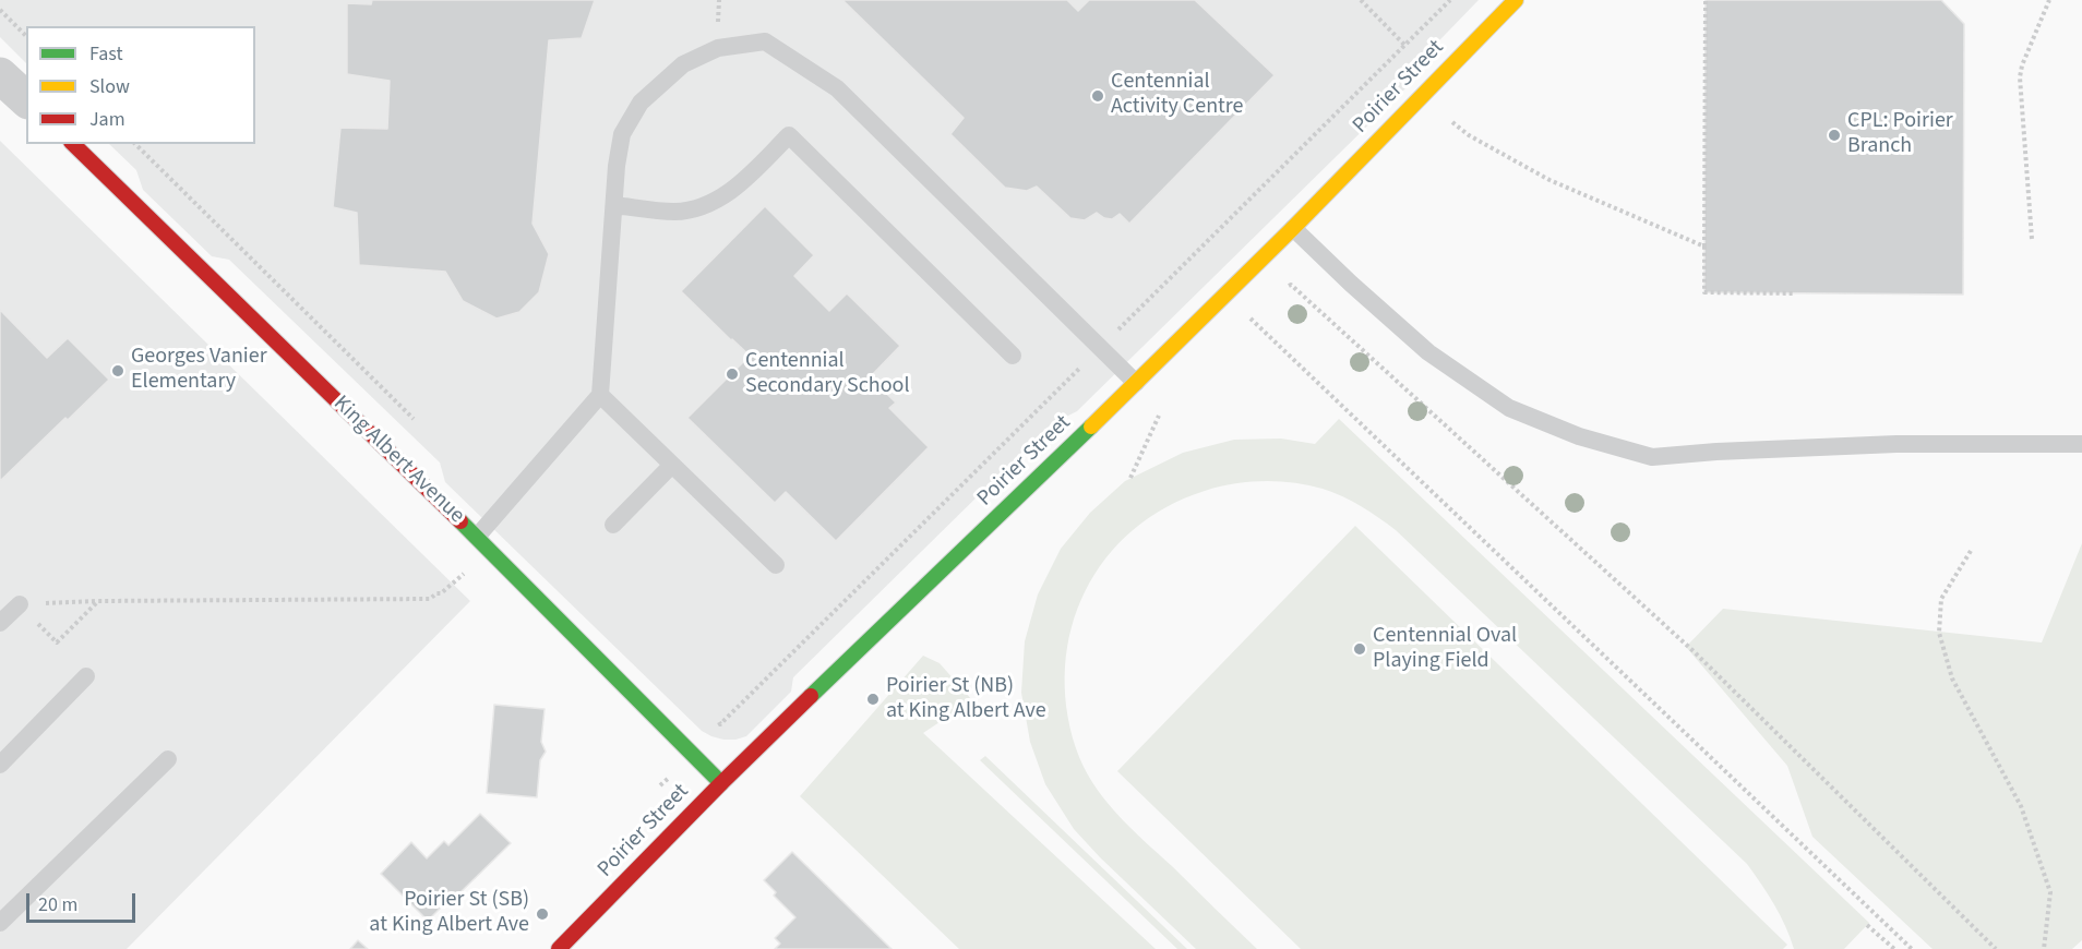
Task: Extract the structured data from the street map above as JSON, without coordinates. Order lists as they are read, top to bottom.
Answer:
{
  "streets": {
    "street": ["Poirier Street", "King Albert Avenue"]
  },
  "crossings": [
    ["Poirier Street", "King Albert Avenue"]
  ],
  "places": [
    "Centennial Activity Centre",
    "CPL: Poirier Branch",
    "Georges Vanier Elementary",
    "Centennial Secondary School",
    "Centennial Oval Playing Field",
    "Poirier St (NB) at King Albert Ave",
    "Poirier St (SB) at King Albert Ave"
  ],
  "legend": ["Fast", "Slow", "Jam"],
  "scale_bar": "20 m"
}
